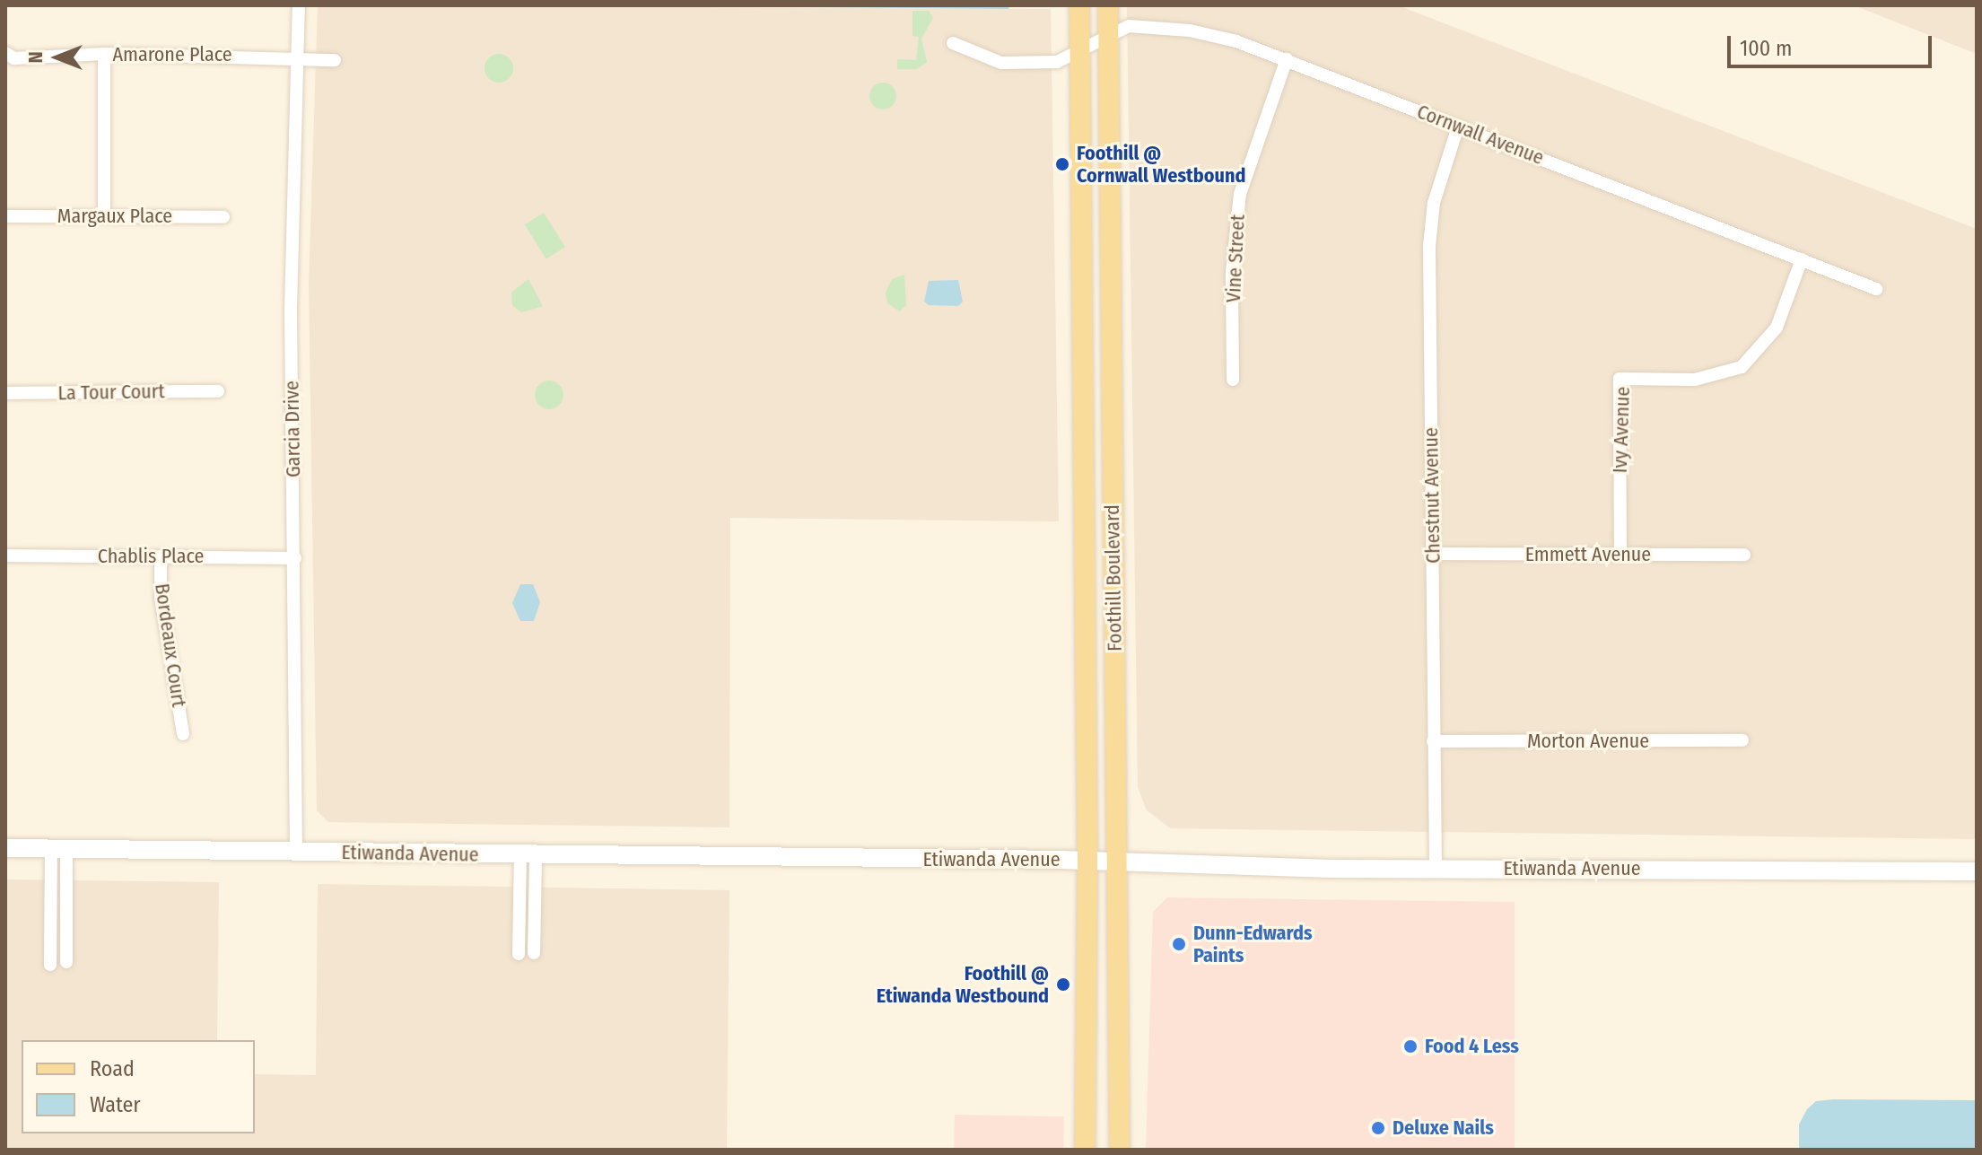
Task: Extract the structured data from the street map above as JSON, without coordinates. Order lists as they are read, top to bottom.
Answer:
{
  "streets": {
    "main road": ["Foothill Boulevard", "Etiwanda Avenue"],
    "street": [
      "Amarone Place",
      "Cornwall Avenue",
      "Margaux Place",
      "Vine Street",
      "La Tour Court",
      "Garcia Drive",
      "Ivy Avenue",
      "Chestnut Avenue",
      "Emmett Avenue",
      "Chablis Place",
      "Bordeaux Court",
      "Morton Avenue"
    ]
  },
  "crossings": [
    ["Amarone Place", "Garcia Drive"],
    ["Cornwall Avenue", "Vine Street"],
    ["Cornwall Avenue", "Ivy Avenue"],
    ["Cornwall Avenue", "Chestnut Avenue"],
    ["Cornwall Avenue", "Foothill Boulevard"],
    ["Garcia Drive", "Chablis Place"],
    ["Garcia Drive", "Etiwanda Avenue"],
    ["Ivy Avenue", "Emmett Avenue"],
    ["Chestnut Avenue", "Emmett Avenue"],
    ["Chestnut Avenue", "Morton Avenue"],
    ["Chestnut Avenue", "Etiwanda Avenue"],
    ["Chablis Place", "Bordeaux Court"],
    ["Foothill Boulevard", "Etiwanda Avenue"]
  ],
  "places": [
    "Foothill @ Cornwall Westbound",
    "Dunn-Edwards Paints",
    "Foothill @ Etiwanda Westbound",
    "Food 4 Less",
    "Deluxe Nails"
  ],
  "legend": ["Road", "Water"],
  "scale_bar": "100 m",
  "north": "left"
}
